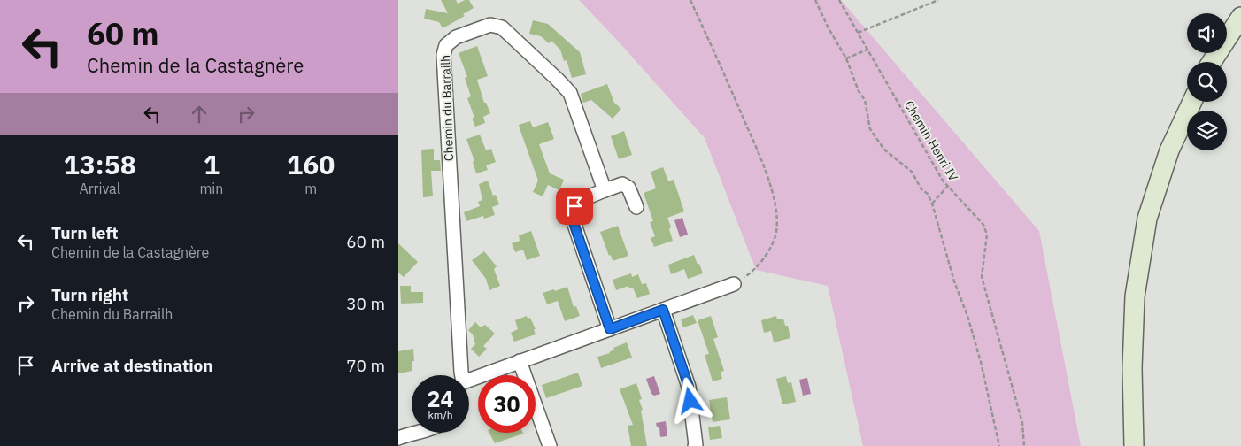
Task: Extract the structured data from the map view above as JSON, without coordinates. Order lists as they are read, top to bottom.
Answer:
{
  "streets": {
    "street": ["Chemin du Barrailh"],
    "path": ["Chemin Henri IV"]
  },
  "page": {
    "turn": ["60 m", "Chemin de la Castagnère"],
    "eta": [
      "13:58",
      "Arrival",
      "1",
      "min",
      "160",
      "m"
    ],
    "list": [
      {
        "name": "Turn left",
        "note": "Chemin de la Castagnère",
        "value": "60 m"
      },
      {
        "name": "Turn right",
        "note": "Chemin du Barrailh",
        "value": "30 m"
      },
      {
        "name": "Arrive at destination",
        "value": "70 m"
      }
    ],
    "speed": "24 km/h",
    "limit": "30"
  }
}
